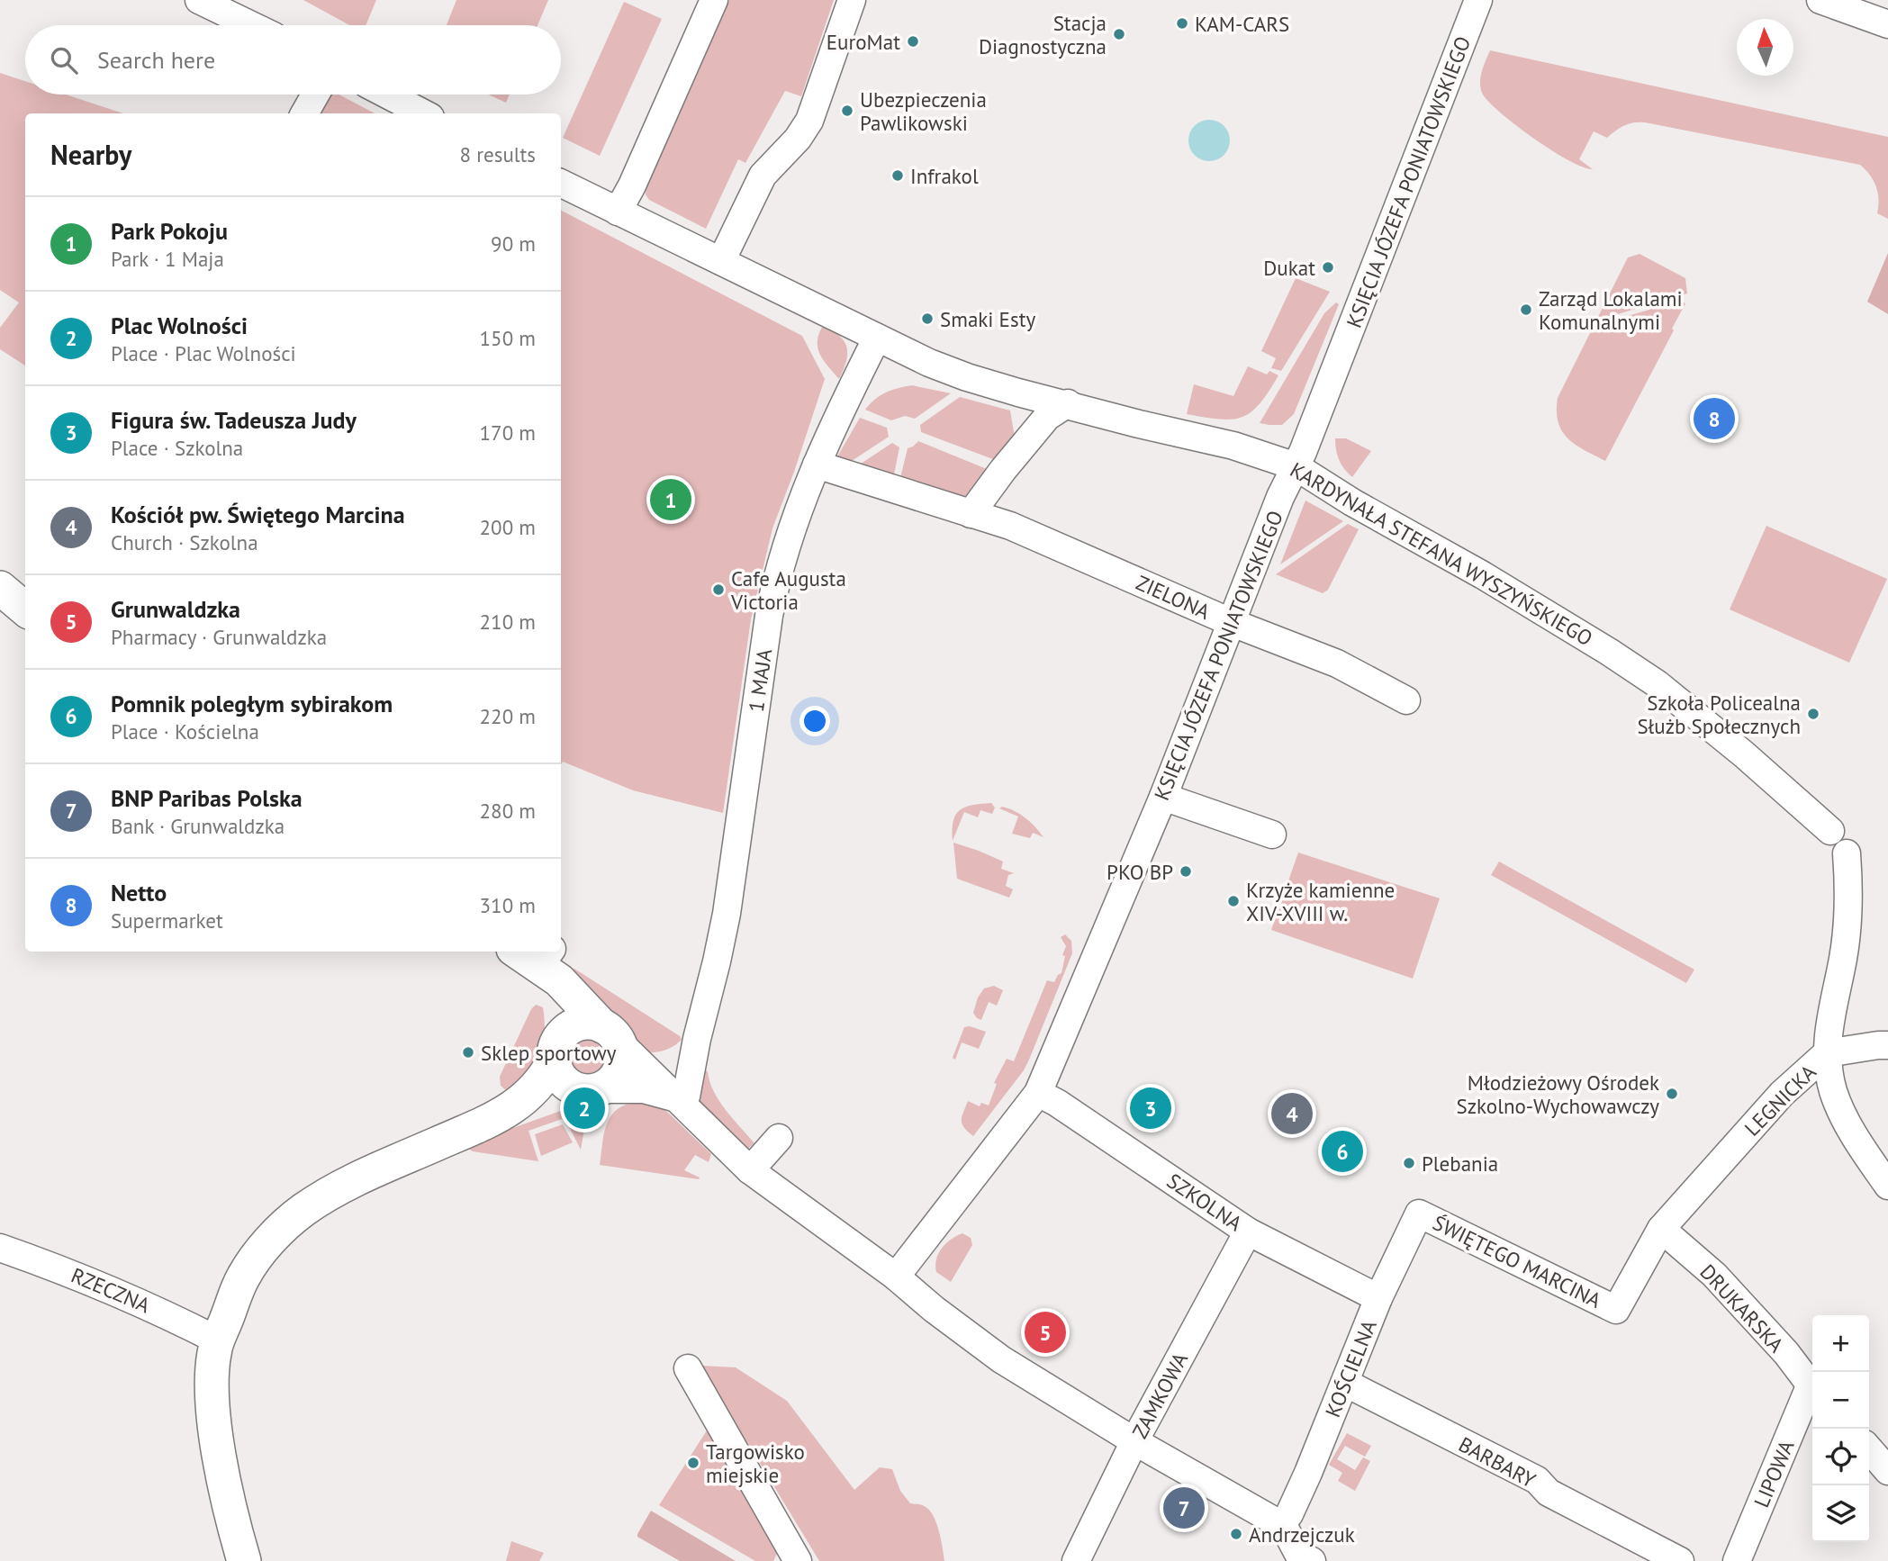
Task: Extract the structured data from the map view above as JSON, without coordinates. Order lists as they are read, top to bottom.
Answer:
{
  "streets": {
    "street": [
      "KSIĘCIA JÓZEFA PONIATOWSKIEGO",
      "KARDYNAŁA STEFANA WYSZYŃSKIEGO",
      "ZIELONA",
      "1 MAJA",
      "LEGNICKA",
      "SZKOLNA",
      "ŚWIĘTEGO MARCINA",
      "RZECZNA",
      "DRUKARSKA",
      "KOŚCIELNA",
      "ZAMKOWA",
      "BARBARY",
      "LIPOWA"
    ]
  },
  "crossings": [
    ["KSIĘCIA JÓZEFA PONIATOWSKIEGO", "KARDYNAŁA STEFANA WYSZYŃSKIEGO"],
    ["KSIĘCIA JÓZEFA PONIATOWSKIEGO", "ZIELONA"],
    ["KSIĘCIA JÓZEFA PONIATOWSKIEGO", "SZKOLNA"],
    ["KARDYNAŁA STEFANA WYSZYŃSKIEGO", "1 MAJA"],
    ["ZIELONA", "1 MAJA"],
    ["LEGNICKA", "ŚWIĘTEGO MARCINA"],
    ["LEGNICKA", "DRUKARSKA"],
    ["SZKOLNA", "KOŚCIELNA"],
    ["SZKOLNA", "ZAMKOWA"],
    ["ŚWIĘTEGO MARCINA", "KOŚCIELNA"],
    ["KOŚCIELNA", "BARBARY"]
  ],
  "places": [
    "KAM-CARS",
    "Stacja Diagnostyczna",
    "EuroMat",
    "Ubezpieczenia Pawlikowski",
    "Infrakol",
    "Dukat",
    "Zarząd Lokalami Komunalnymi",
    "Smaki Esty",
    "Cafe Augusta Victoria",
    "Szkoła Policealna Służb Społecznych",
    "PKO BP",
    "Krzyże kamienne XIV-XVIII w.",
    "Sklep sportowy",
    "Młodzieżowy Ośrodek Szkolno-Wychowawczy",
    "Plebania",
    "Targowisko miejskie",
    "Andrzejczuk"
  ],
  "north": "top",
  "page": {
    "search": "Search here",
    "heading": ["Nearby", "8 results"],
    "list": [
      {
        "mark": "1",
        "name": "Park Pokoju",
        "note": "Park · 1 Maja",
        "value": "90 m"
      },
      {
        "mark": "2",
        "name": "Plac Wolności",
        "note": "Place · Plac Wolności",
        "value": "150 m"
      },
      {
        "mark": "3",
        "name": "Figura św. Tadeusza Judy",
        "note": "Place · Szkolna",
        "value": "170 m"
      },
      {
        "mark": "4",
        "name": "Kościół pw. Świętego Marcina",
        "note": "Church · Szkolna",
        "value": "200 m"
      },
      {
        "mark": "5",
        "name": "Grunwaldzka",
        "note": "Pharmacy · Grunwaldzka",
        "value": "210 m"
      },
      {
        "mark": "6",
        "name": "Pomnik poległym sybirakom",
        "note": "Place · Kościelna",
        "value": "220 m"
      },
      {
        "mark": "7",
        "name": "BNP Paribas Polska",
        "note": "Bank · Grunwaldzka",
        "value": "280 m"
      },
      {
        "mark": "8",
        "name": "Netto",
        "note": "Supermarket",
        "value": "310 m"
      }
    ],
    "pins": [
      "8",
      "1",
      "2",
      "3",
      "4",
      "6",
      "5",
      "7"
    ],
    "map_buttons": ["+", "−"]
  }
}
